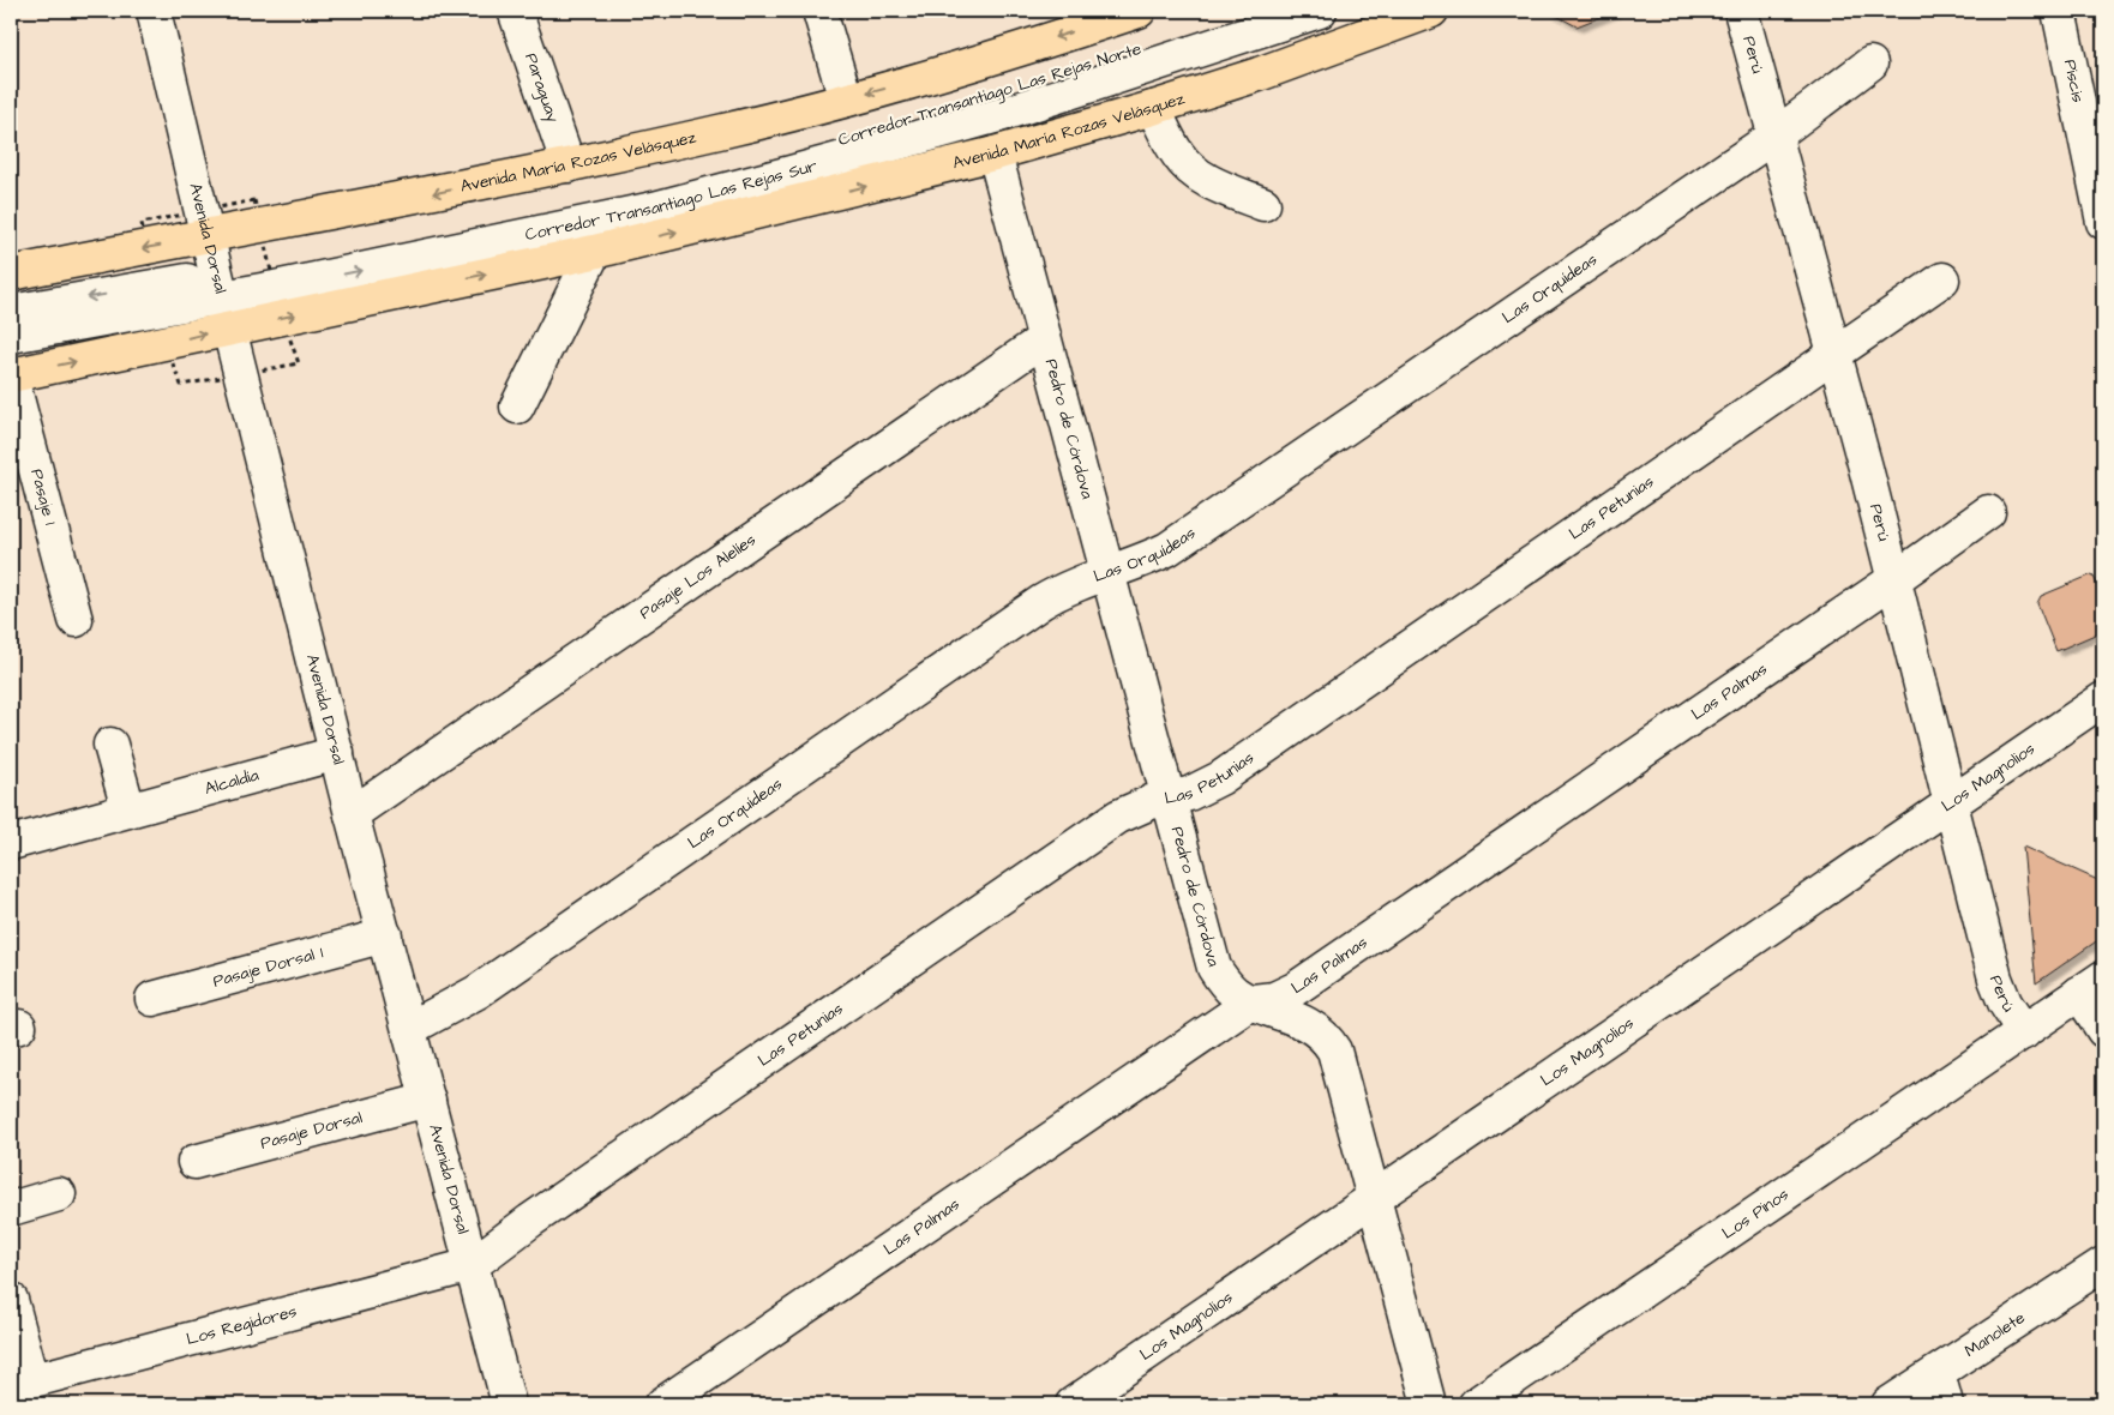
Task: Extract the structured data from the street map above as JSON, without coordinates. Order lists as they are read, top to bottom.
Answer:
{
  "streets": {
    "main road": ["Avenida María Rozas Velásquez"],
    "street": [
      "Perú",
      "Piscis",
      "Paraguay",
      "Corredor Transantiago Las Rejas Norte",
      "Corredor Transantiago Las Rejas Sur",
      "Avenida Dorsal",
      "Las Orquídeas",
      "Pedro de Córdova",
      "Pasaje 1",
      "Las Petunias",
      "Pasaje Los Alelíes",
      "Las Palmas",
      "Los Magnolios",
      "Alcaldía",
      "Pasaje Dorsal 1",
      "Pasaje Dorsal",
      "Los Pinos",
      "Los Regidores",
      "Manolete"
    ]
  },
  "crossings": [
    ["Perú", "Las Orquídeas"],
    ["Perú", "Las Petunias"],
    ["Perú", "Las Palmas"],
    ["Perú", "Los Magnolios"],
    ["Perú", "Los Pinos"],
    ["Paraguay", "Avenida María Rozas Velásquez"],
    ["Corredor Transantiago Las Rejas Norte", "Corredor Transantiago Las Rejas Sur"],
    ["Corredor Transantiago Las Rejas Norte", "Avenida Dorsal"],
    ["Avenida María Rozas Velásquez", "Avenida Dorsal"],
    ["Avenida María Rozas Velásquez", "Pedro de Córdova"],
    ["Avenida María Rozas Velásquez", "Pasaje 1"],
    ["Corredor Transantiago Las Rejas Sur", "Avenida Dorsal"],
    ["Avenida Dorsal", "Las Orquídeas"],
    ["Avenida Dorsal", "Las Petunias"],
    ["Avenida Dorsal", "Pasaje Los Alelíes"],
    ["Avenida Dorsal", "Alcaldía"],
    ["Avenida Dorsal", "Pasaje Dorsal 1"],
    ["Avenida Dorsal", "Pasaje Dorsal"],
    ["Avenida Dorsal", "Los Regidores"],
    ["Las Orquídeas", "Pedro de Córdova"],
    ["Pedro de Córdova", "Las Petunias"],
    ["Pedro de Córdova", "Pasaje Los Alelíes"],
    ["Pedro de Córdova", "Las Palmas"],
    ["Pedro de Córdova", "Los Magnolios"],
    ["Las Petunias", "Los Regidores"]
  ],
  "one_way": ["Corredor Transantiago Las Rejas Sur"]
}
